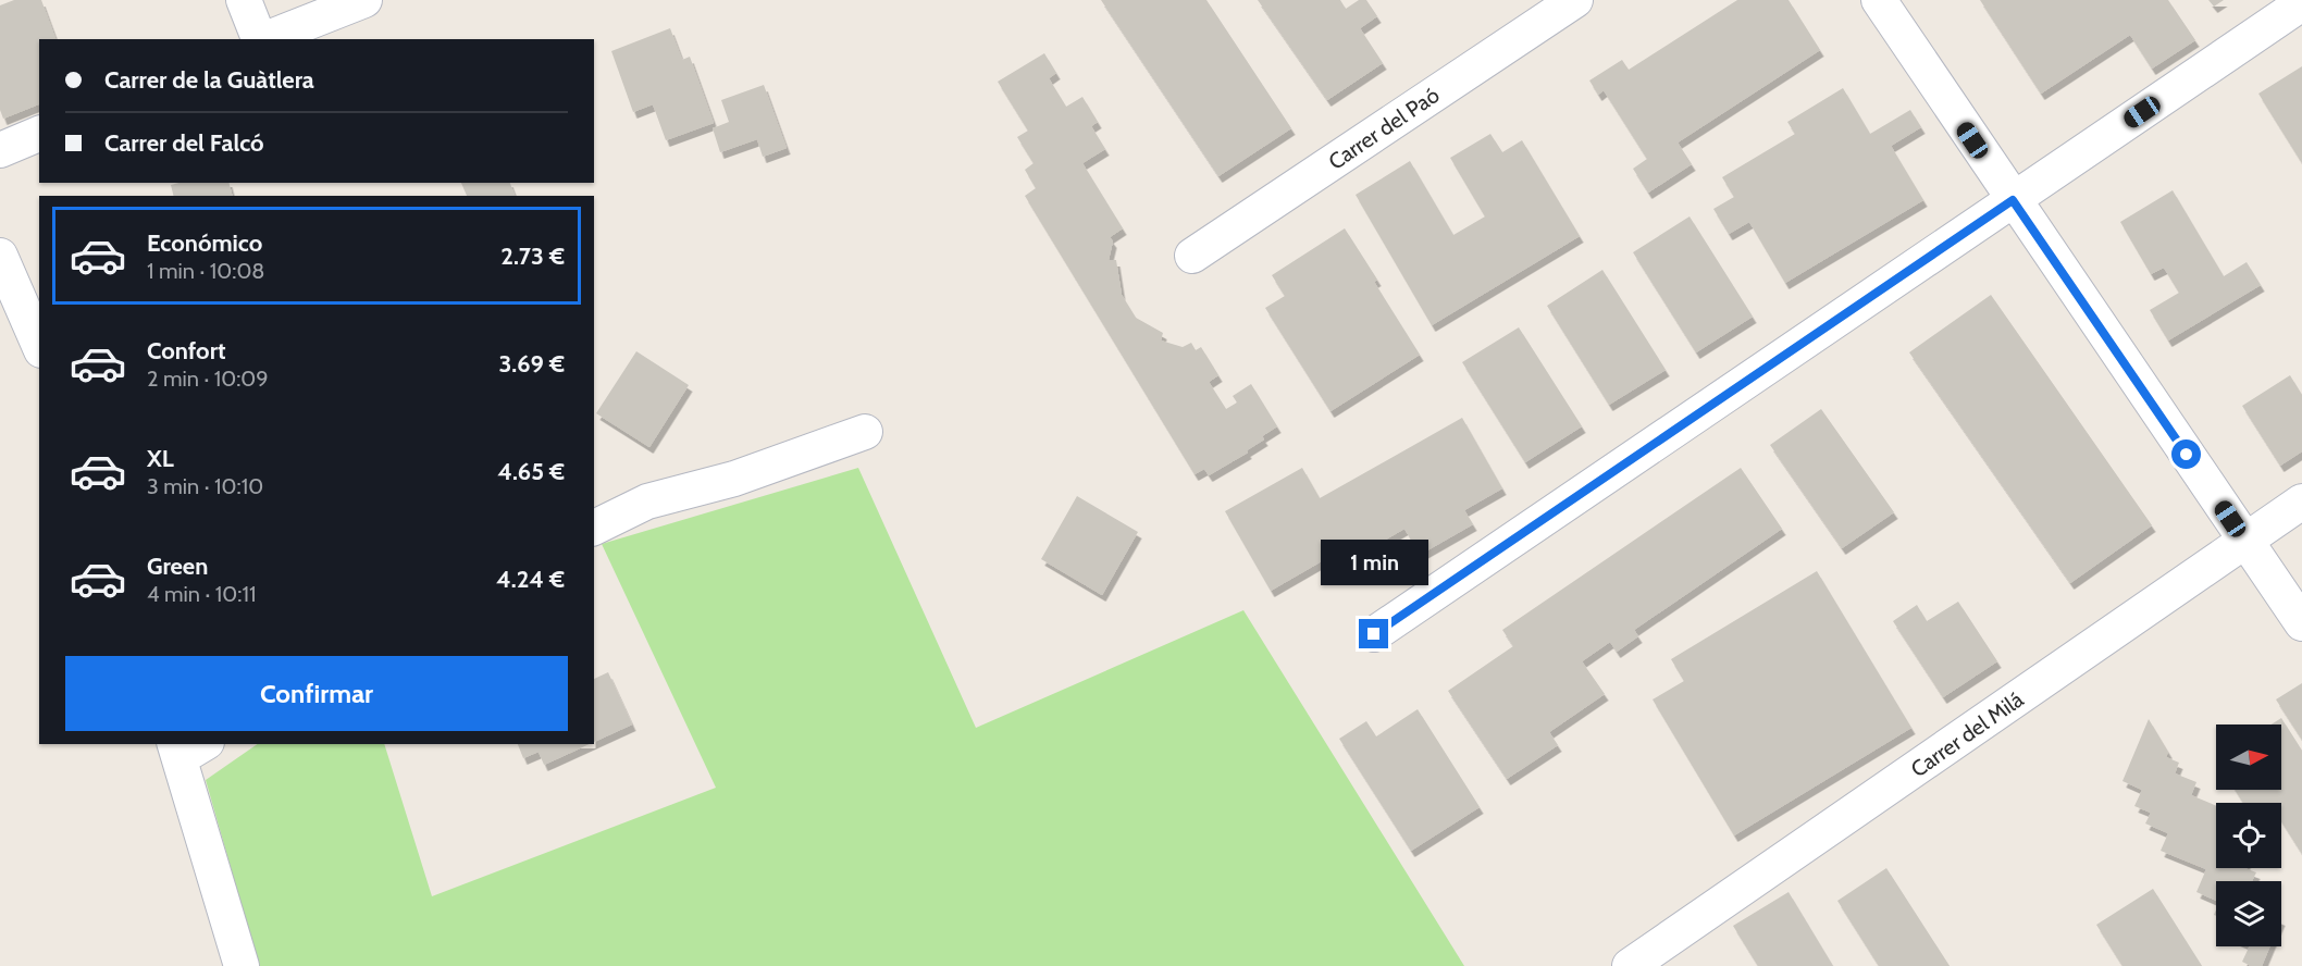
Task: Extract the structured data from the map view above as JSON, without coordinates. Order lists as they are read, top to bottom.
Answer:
{
  "streets": {
    "street": ["Carrer del Paó", "Carrer del Milá"]
  },
  "north": "right",
  "page": {
    "banner": ["Carrer de la Guàtlera", "Carrer del Falcó"],
    "list": [
      {
        "name": "Económico",
        "note": "1 min · 10:08",
        "value": "2.73 €"
      },
      {
        "name": "Confort",
        "note": "2 min · 10:09",
        "value": "3.69 €"
      },
      {
        "name": "XL",
        "note": "3 min · 10:10",
        "value": "4.65 €"
      },
      {
        "name": "Green",
        "note": "4 min · 10:11",
        "value": "4.24 €"
      }
    ],
    "bubble": "1 min",
    "buttons": "Confirmar"
  }
}
